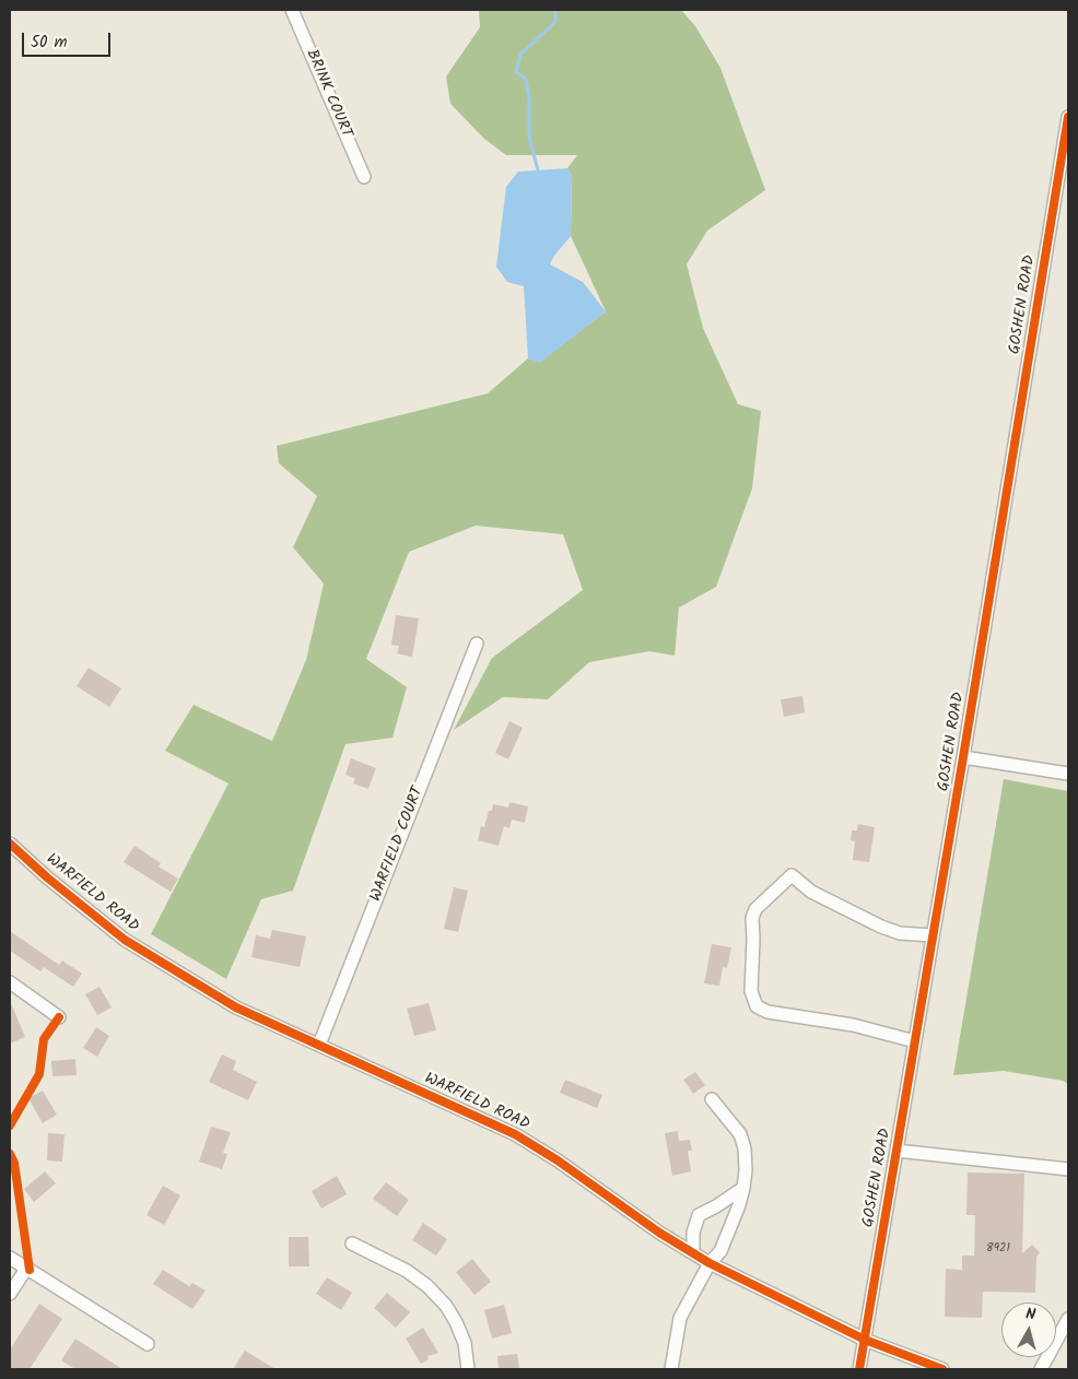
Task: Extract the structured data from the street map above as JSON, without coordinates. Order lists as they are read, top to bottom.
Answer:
{
  "streets": {
    "street": [
      "BRINK COURT",
      "GOSHEN ROAD",
      "WARFIELD COURT",
      "WARFIELD ROAD"
    ]
  },
  "crossings": [
    ["GOSHEN ROAD", "WARFIELD ROAD"],
    ["WARFIELD COURT", "WARFIELD ROAD"]
  ],
  "house_numbers": ["8921"],
  "scale_bar": "50 m",
  "north": "top"
}
